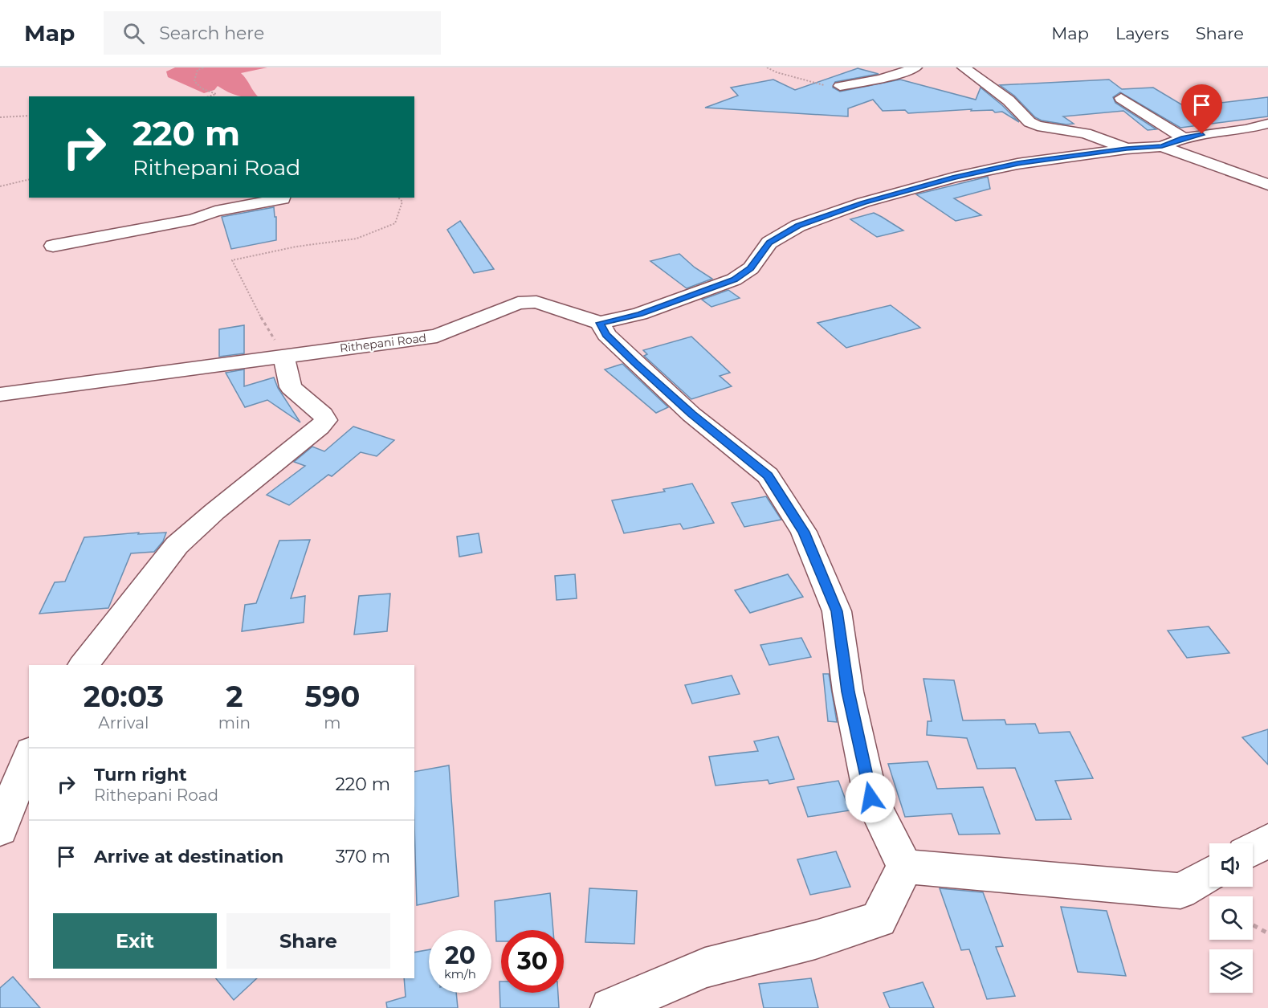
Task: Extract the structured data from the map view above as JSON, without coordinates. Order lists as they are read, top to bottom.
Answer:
{
  "streets": {
    "street": ["Rithepani Road"]
  },
  "page": {
    "header": "Map",
    "search": "Search here",
    "nav": ["Map", "Layers", "Share"],
    "turn": ["220 m", "Rithepani Road"],
    "eta": [
      "20:03",
      "Arrival",
      "2",
      "min",
      "590",
      "m"
    ],
    "list": [
      {
        "name": "Turn right",
        "note": "Rithepani Road",
        "value": "220 m"
      },
      {
        "name": "Arrive at destination",
        "value": "370 m"
      }
    ],
    "buttons": ["Exit", "Share"],
    "speed": "20 km/h",
    "limit": "30"
  }
}
